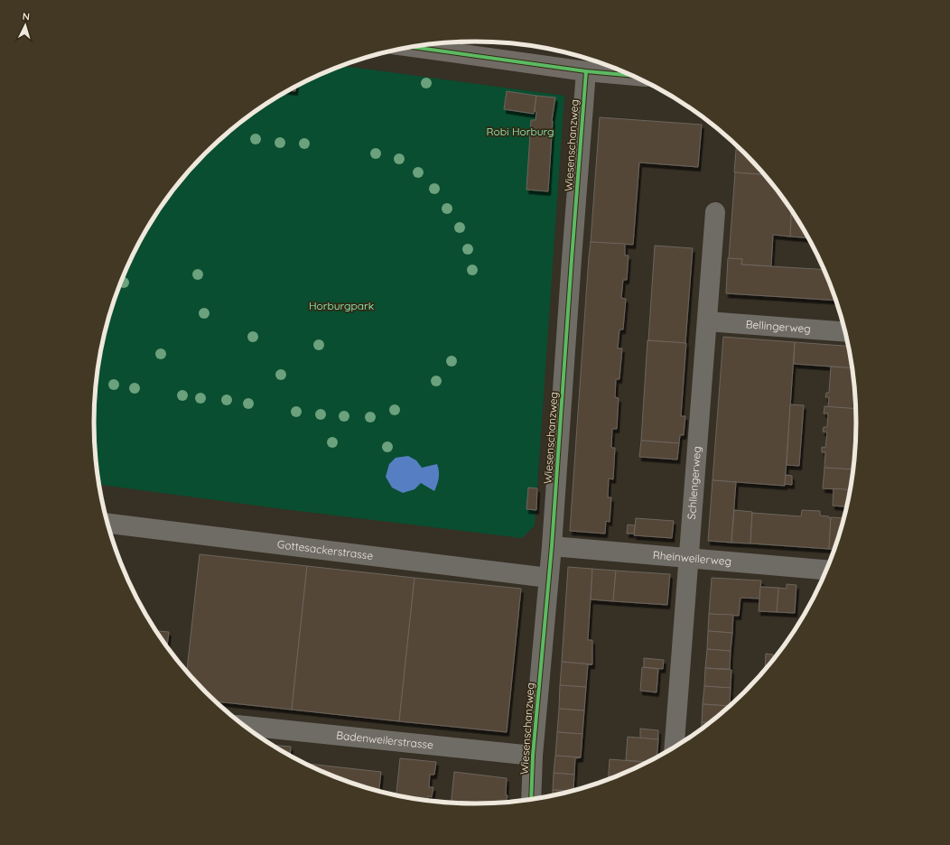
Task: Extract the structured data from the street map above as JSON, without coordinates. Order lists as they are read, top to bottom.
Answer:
{
  "streets": {
    "street": [
      "Wiesenschanzweg",
      "Bellingerweg",
      "Schliengerweg",
      "Gottesackerstrasse",
      "Rheinweilerweg",
      "Badenweilerstrasse"
    ]
  },
  "crossings": [
    ["Wiesenschanzweg", "Gottesackerstrasse"],
    ["Wiesenschanzweg", "Rheinweilerweg"],
    ["Wiesenschanzweg", "Badenweilerstrasse"],
    ["Bellingerweg", "Schliengerweg"],
    ["Schliengerweg", "Rheinweilerweg"]
  ],
  "parks": ["Robi Horburg", "Horburgpark"],
  "north": "top"
}
